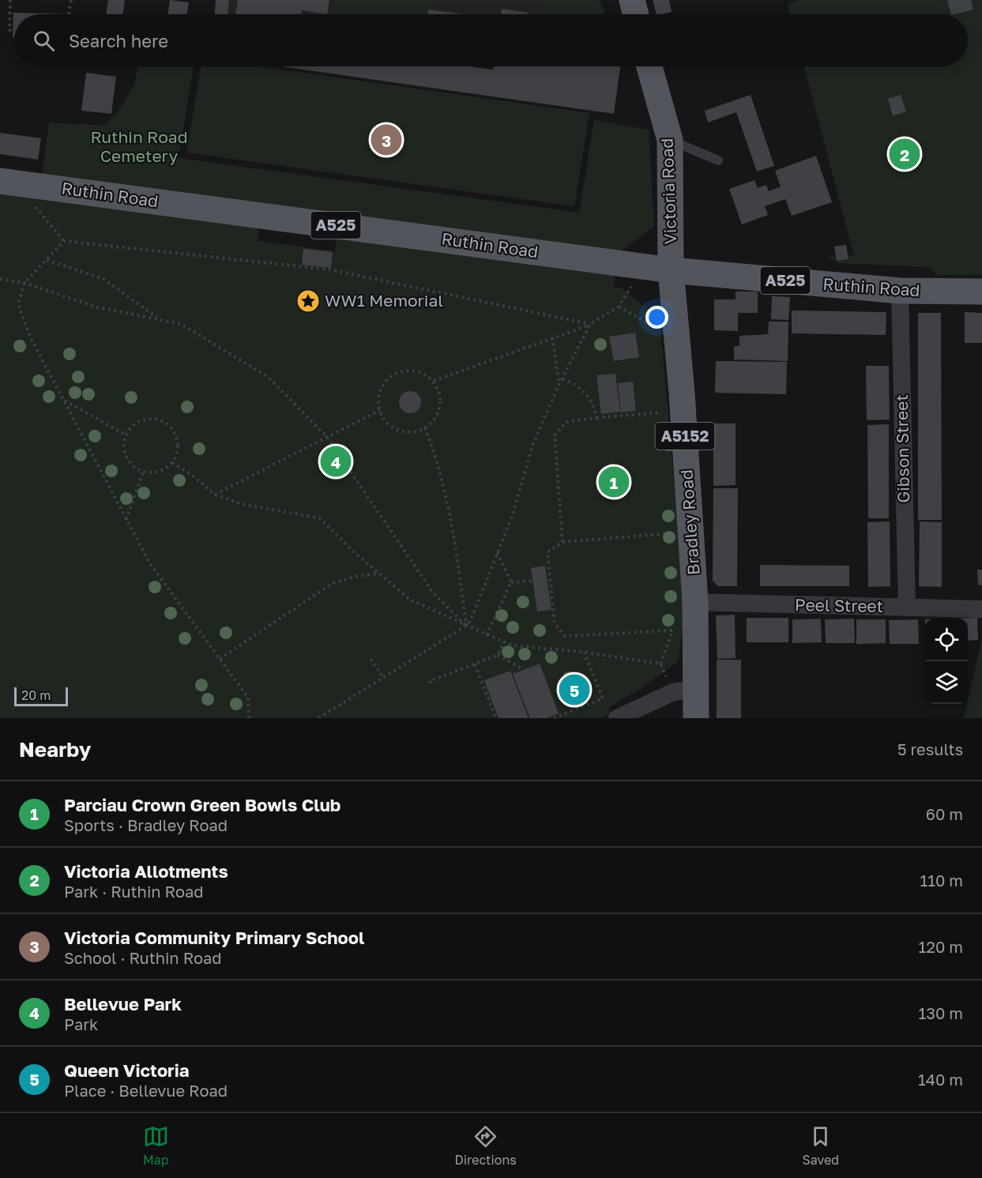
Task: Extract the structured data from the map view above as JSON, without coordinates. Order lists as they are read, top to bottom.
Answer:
{
  "streets": {
    "main road": [
      "Victoria Road",
      "Ruthin Road",
      "A525",
      "A5152",
      "Bradley Road"
    ],
    "street": ["Gibson Street", "Peel Street"]
  },
  "crossings": [
    ["Victoria Road", "Ruthin Road"],
    ["Victoria Road", "Bradley Road"],
    ["Ruthin Road", "Gibson Street"],
    ["Ruthin Road", "Bradley Road"],
    ["Gibson Street", "Peel Street"],
    ["Bradley Road", "Peel Street"]
  ],
  "parks": ["Ruthin Road Cemetery"],
  "places": {
    "place": ["WW1 Memorial"]
  },
  "scale_bar": "20 m",
  "page": {
    "search": "Search here",
    "pins": [
      "3",
      "2",
      "4",
      "1",
      "5"
    ],
    "scale": "20 m",
    "heading": ["Nearby", "5 results"],
    "list": [
      {
        "mark": "1",
        "name": "Parciau Crown Green Bowls Club",
        "note": "Sports · Bradley Road",
        "value": "60 m"
      },
      {
        "mark": "2",
        "name": "Victoria Allotments",
        "note": "Park · Ruthin Road",
        "value": "110 m"
      },
      {
        "mark": "3",
        "name": "Victoria Community Primary School",
        "note": "School · Ruthin Road",
        "value": "120 m"
      },
      {
        "mark": "4",
        "name": "Bellevue Park",
        "note": "Park",
        "value": "130 m"
      },
      {
        "mark": "5",
        "name": "Queen Victoria",
        "note": "Place · Bellevue Road",
        "value": "140 m"
      }
    ],
    "nav": ["Map", "Directions", "Saved"]
  }
}
